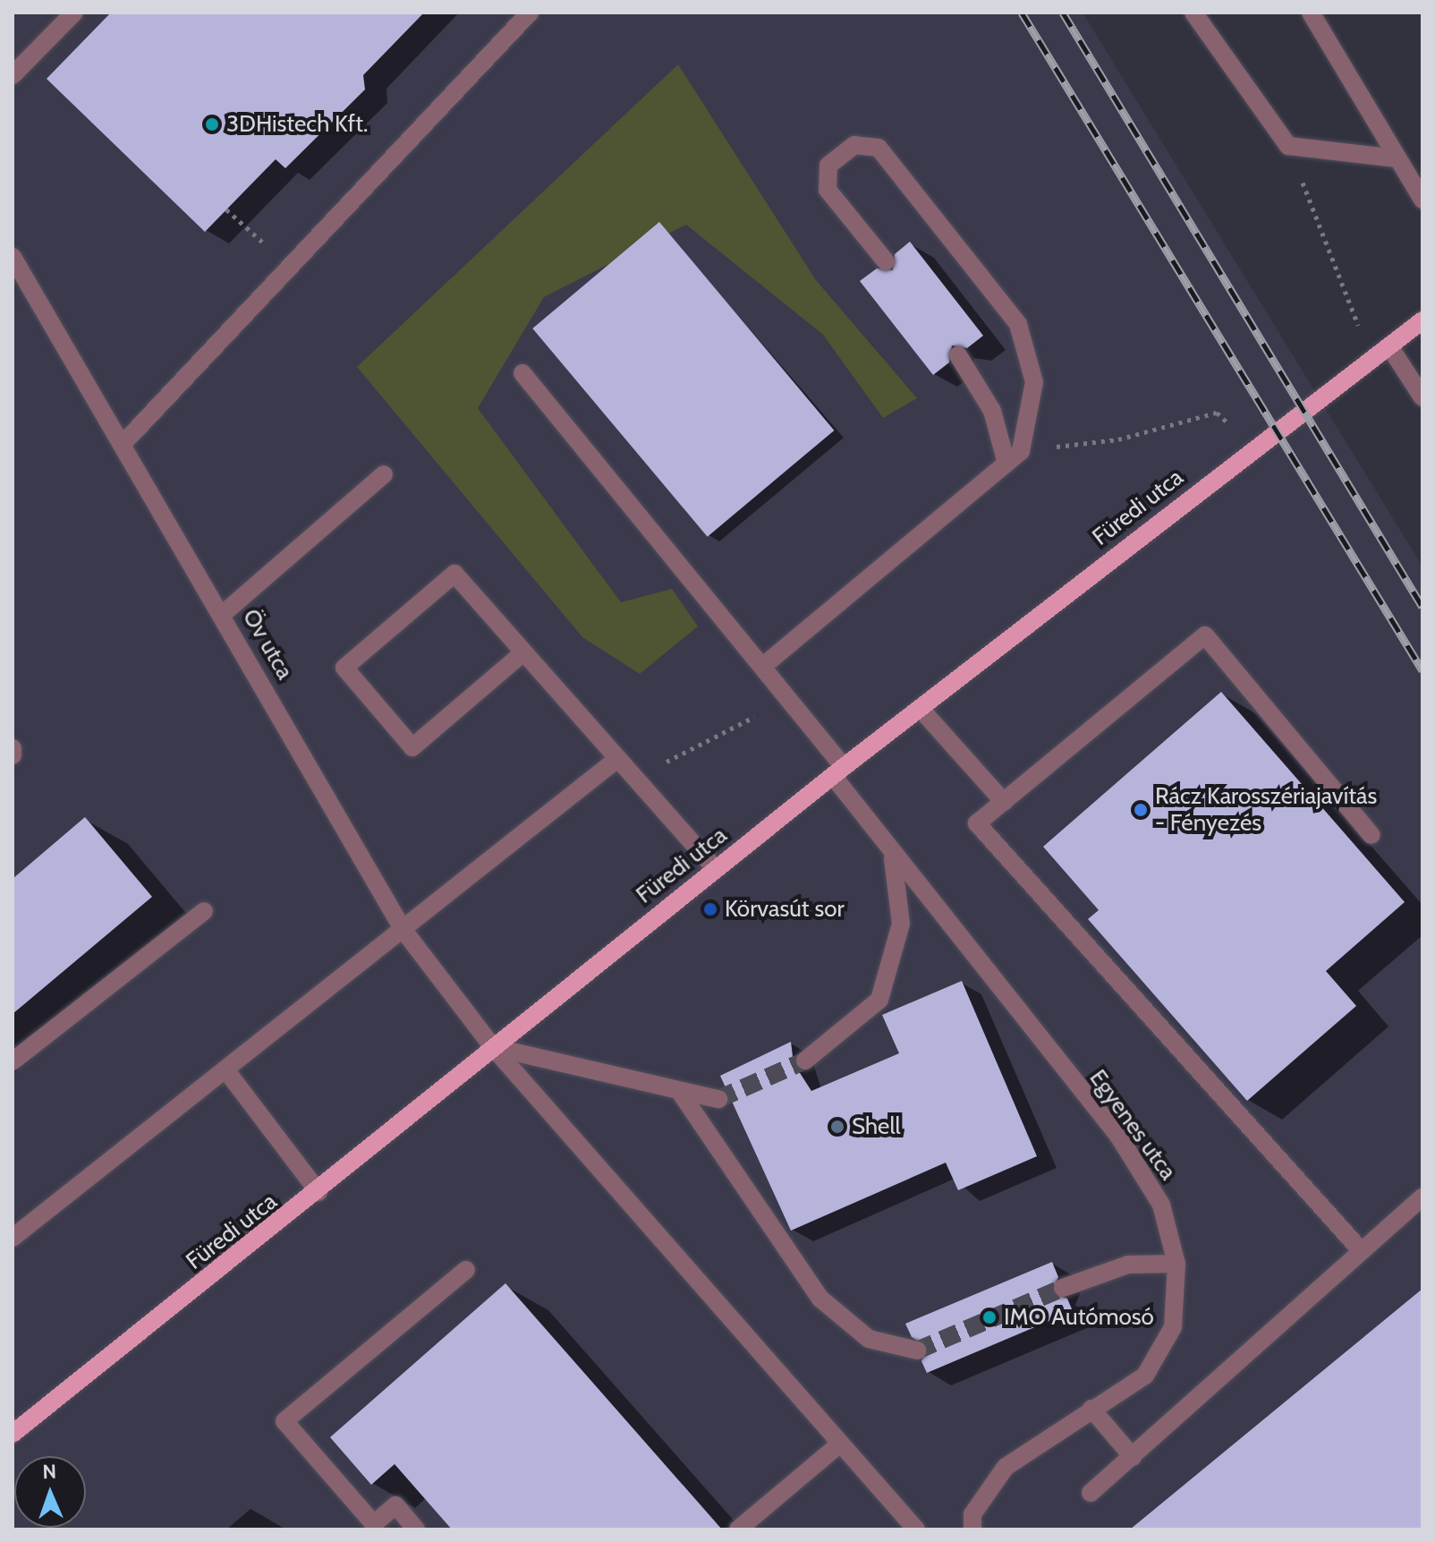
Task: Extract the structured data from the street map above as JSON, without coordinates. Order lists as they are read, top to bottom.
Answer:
{
  "streets": {
    "main road": ["Füredi utca"],
    "street": ["Öv utca", "Egyenes utca"]
  },
  "crossings": [
    ["Füredi utca", "Öv utca"],
    ["Füredi utca", "Egyenes utca"]
  ],
  "places": [
    "3DHistech Kft.",
    "Rácz Karosszériajavítás - Fényezés",
    "Körvasút sor",
    "Shell",
    "IMO Autómosó"
  ],
  "north": "top"
}
